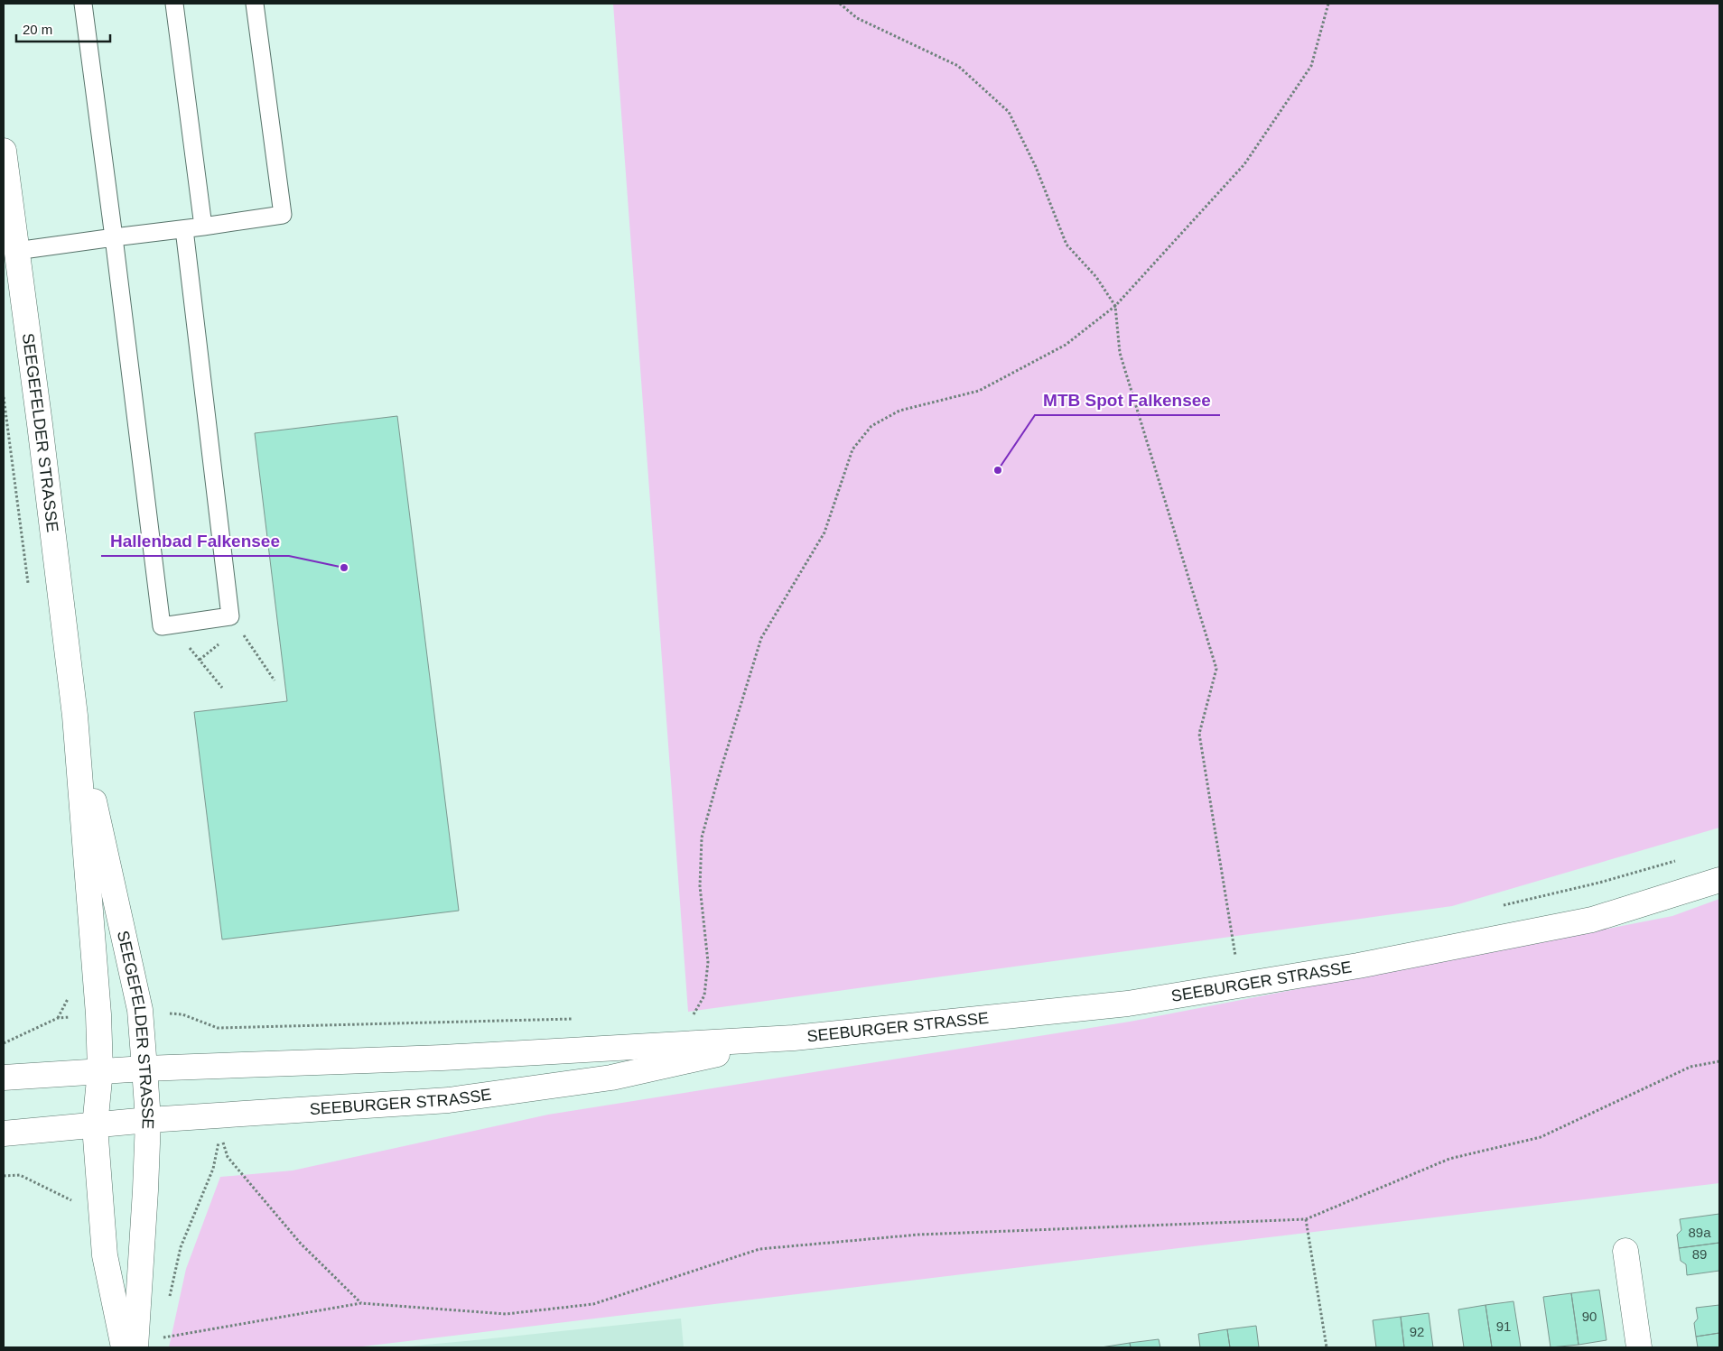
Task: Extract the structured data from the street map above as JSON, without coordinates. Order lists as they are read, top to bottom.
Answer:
{
  "streets": {
    "main road": ["SEEGEFELDER STRASSE", "SEEBURGER STRASSE"]
  },
  "crossings": [
    ["SEEGEFELDER STRASSE", "SEEBURGER STRASSE"]
  ],
  "places": ["MTB Spot Falkensee", "Hallenbad Falkensee"],
  "house_numbers": [
    "89a",
    "89",
    "90",
    "91",
    "92"
  ],
  "scale_bar": "20 m"
}
